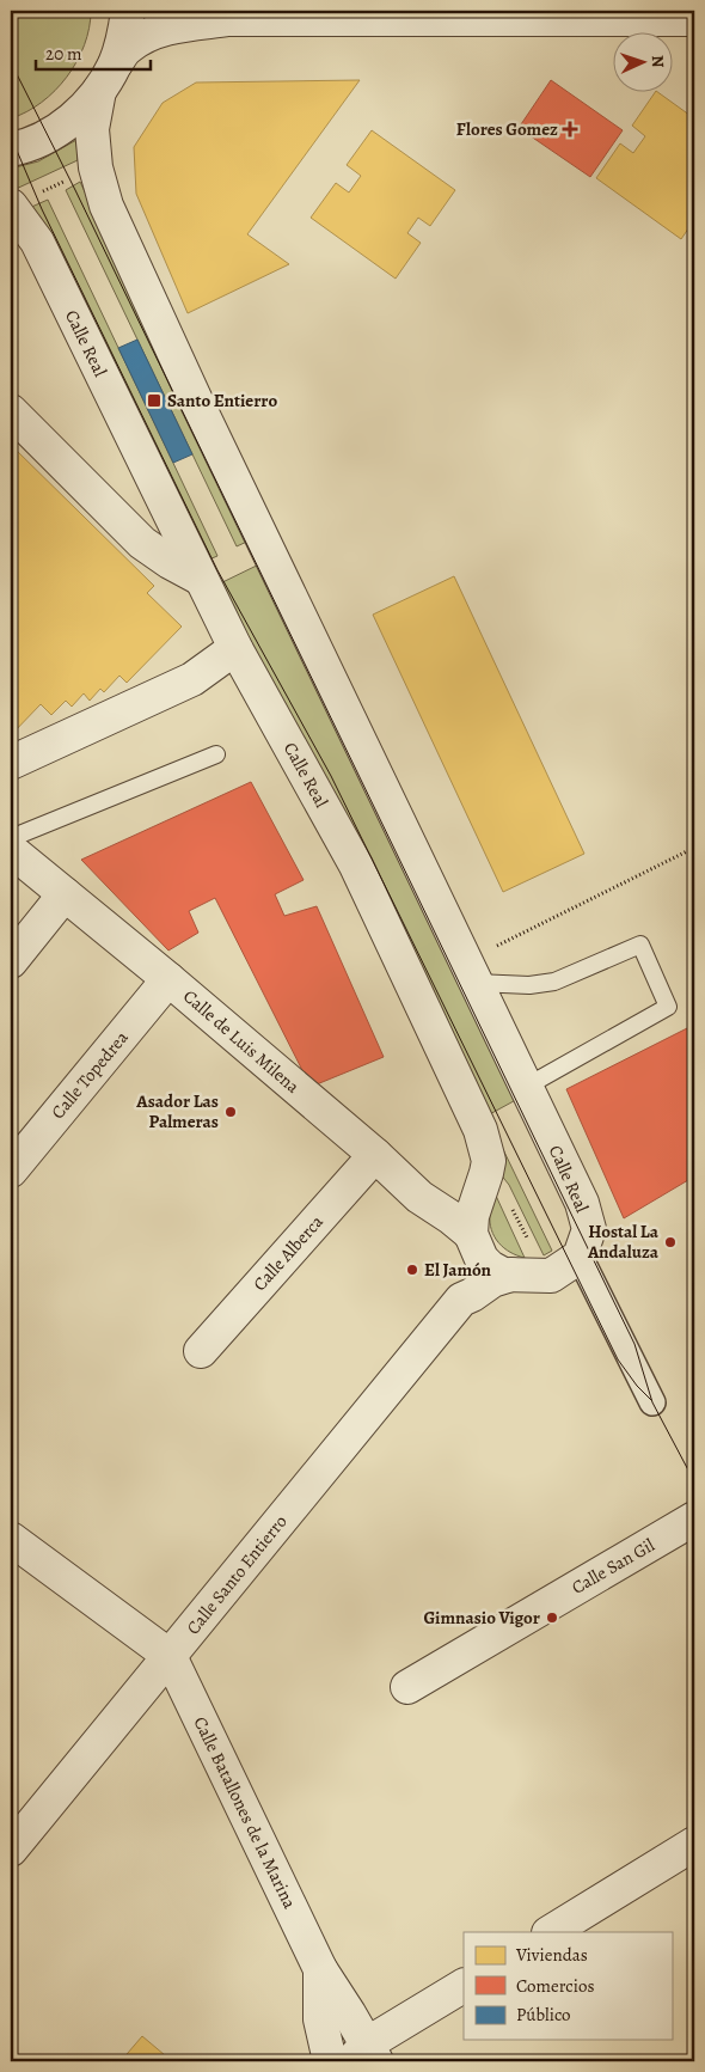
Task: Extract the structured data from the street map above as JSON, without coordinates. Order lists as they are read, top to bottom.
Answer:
{
  "streets": {
    "street": [
      "Calle Real",
      "Calle de Luis Milena",
      "Calle Topedrea",
      "Calle Alberca",
      "Calle San Gil",
      "Calle Santo Entierro",
      "Calle Batallones de la Marina"
    ]
  },
  "crossings": [
    ["Calle Real", "Calle de Luis Milena"],
    ["Calle Real", "Calle Santo Entierro"],
    ["Calle de Luis Milena", "Calle Topedrea"],
    ["Calle de Luis Milena", "Calle Alberca"],
    ["Calle Santo Entierro", "Calle Batallones de la Marina"]
  ],
  "places": {
    "health": ["Flores Gomez"],
    "transit": ["Santo Entierro"],
    "other": [
      "Asador Las Palmeras",
      "Hostal La Andaluza",
      "El Jamón",
      "Gimnasio Vigor"
    ]
  },
  "legend": ["Viviendas", "Comercios", "Público"],
  "scale_bar": "20 m",
  "north": "right"
}
